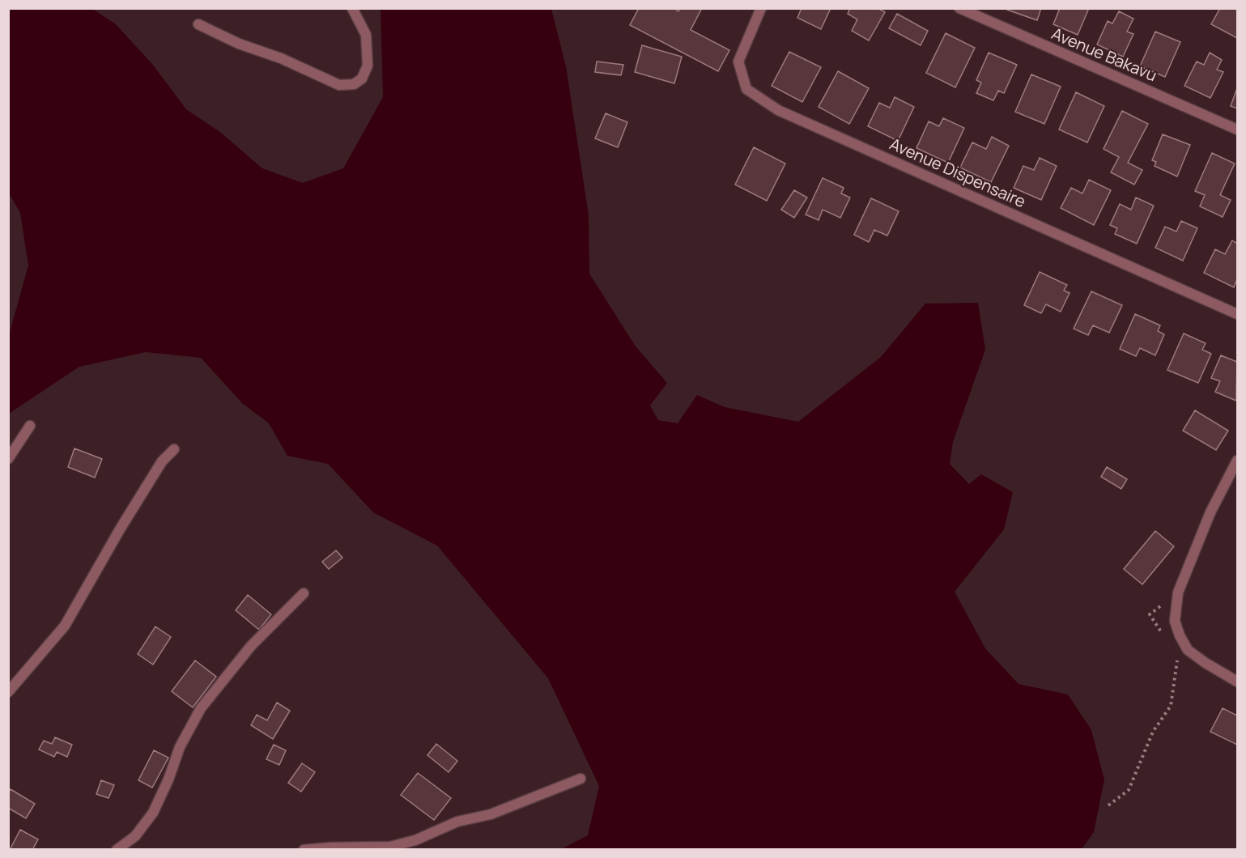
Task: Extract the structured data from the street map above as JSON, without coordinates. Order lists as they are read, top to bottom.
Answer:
{
  "streets": {
    "street": ["Avenue Bakavu", "Avenue Dispensaire"]
  }
}
